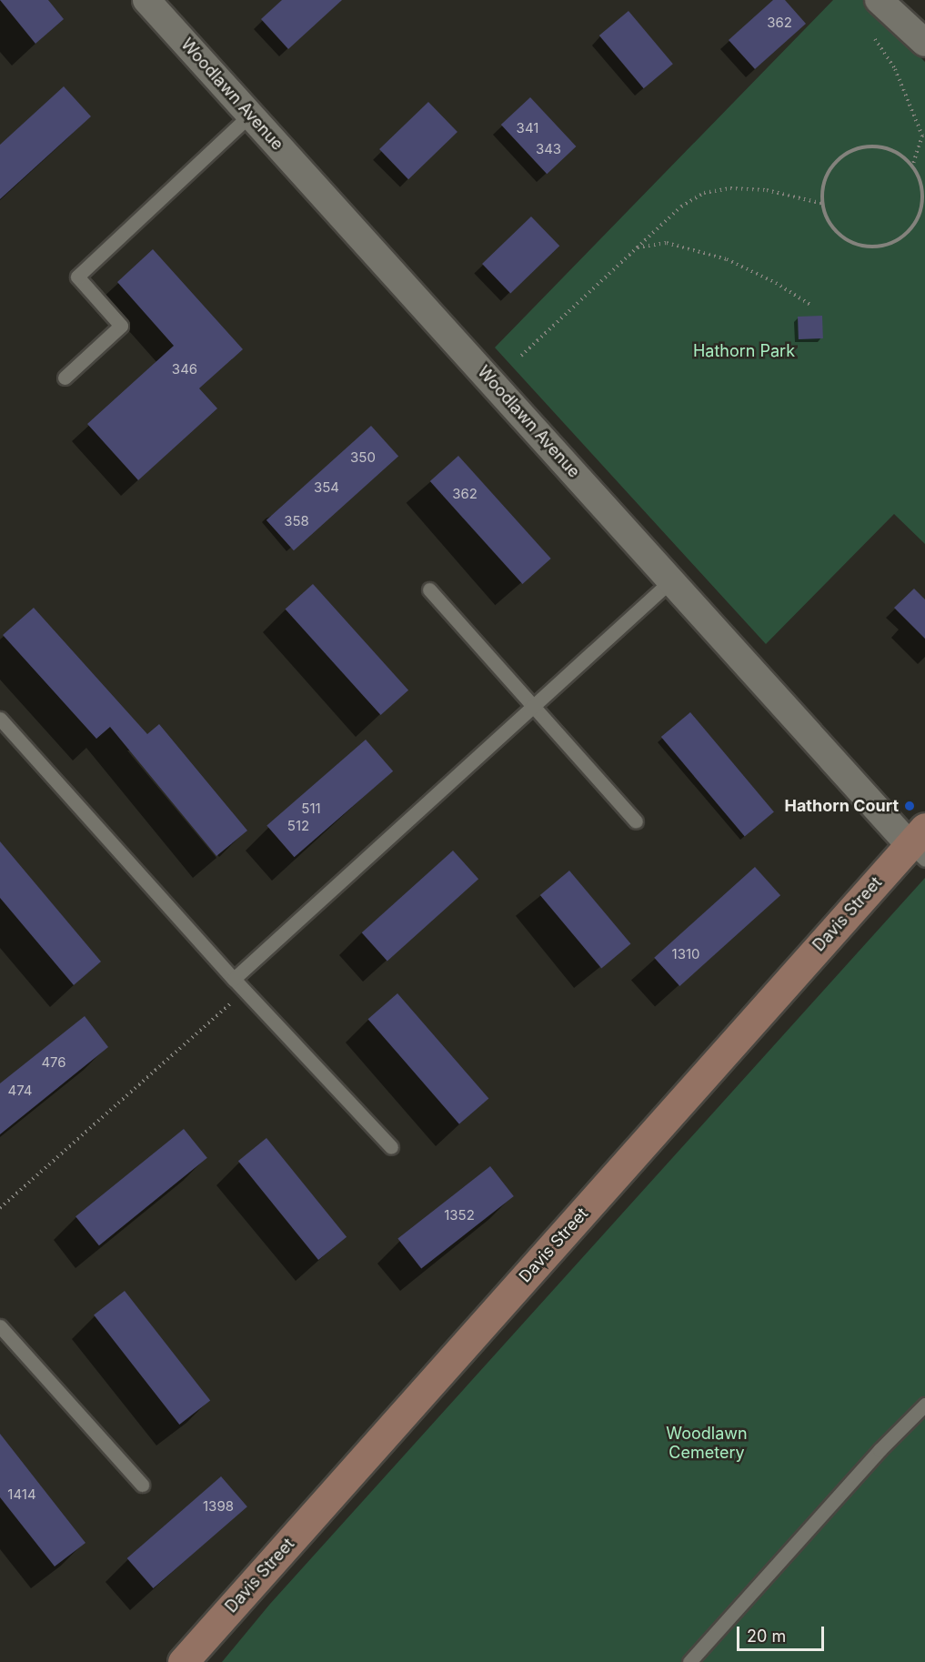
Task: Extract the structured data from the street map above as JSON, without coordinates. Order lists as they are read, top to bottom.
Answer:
{
  "streets": {
    "street": ["Woodlawn Avenue", "Davis Street"]
  },
  "crossings": [
    ["Woodlawn Avenue", "Davis Street"]
  ],
  "parks": ["Hathorn Park", "Woodlawn Cemetery"],
  "places": ["Hathorn Court"],
  "house_numbers": [
    "362",
    "341",
    "343",
    "346",
    "350",
    "354",
    "362",
    "358",
    "511",
    "512",
    "1310",
    "476",
    "474",
    "1352",
    "1414",
    "1398"
  ],
  "scale_bar": "20 m"
}
